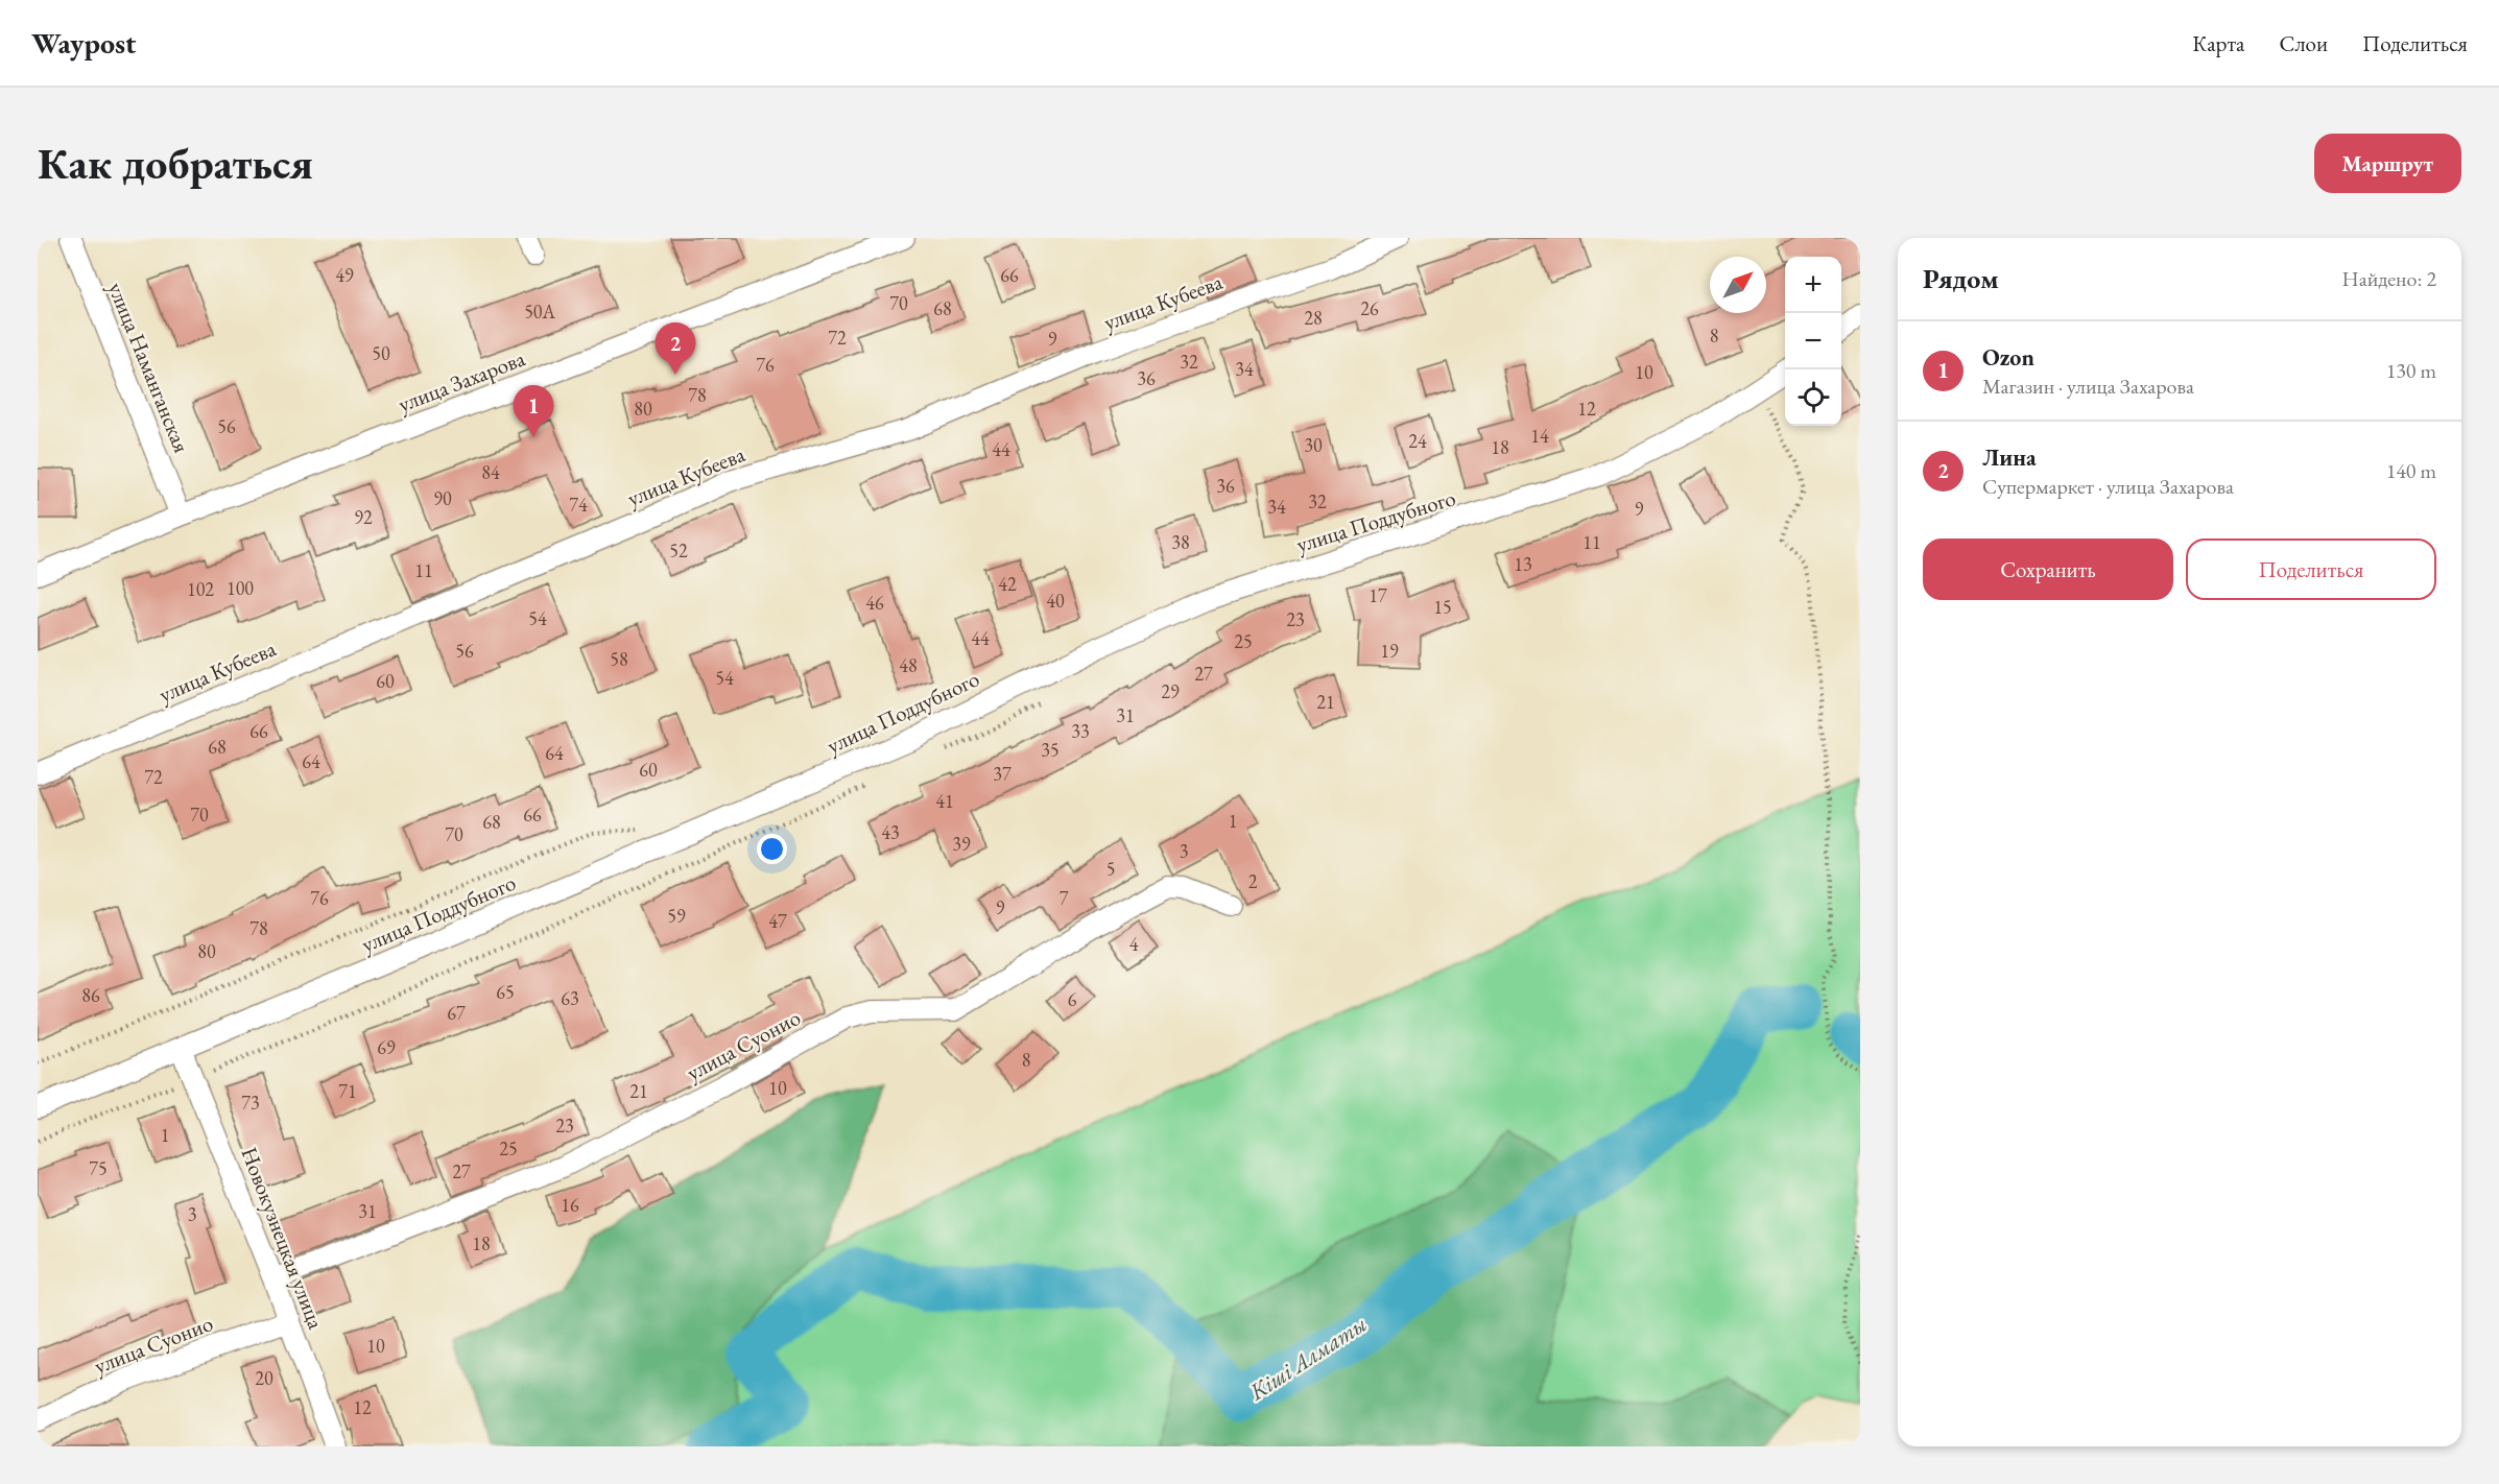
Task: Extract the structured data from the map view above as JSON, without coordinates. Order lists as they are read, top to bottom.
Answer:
{
  "streets": {
    "street": [
      "улица Кубеева",
      "улица Наманганская",
      "улица Захарова",
      "улица Поддубного",
      "улица Суонио",
      "Новокузнецкая улица"
    ]
  },
  "crossings": [
    ["улица Наманганская", "улица Захарова"],
    ["улица Поддубного", "Новокузнецкая улица"],
    ["улица Суонио", "Новокузнецкая улица"]
  ],
  "water": ["Кіші Алматы"],
  "house_numbers": [
    "49",
    "66",
    "70",
    "68",
    "26",
    "50А",
    "28",
    "8",
    "72",
    "9",
    "50",
    "32",
    "76",
    "34",
    "10",
    "36",
    "78",
    "80",
    "12",
    "56",
    "14",
    "24",
    "30",
    "18",
    "44",
    "84",
    "36",
    "90",
    "32",
    "74",
    "34",
    "9",
    "92",
    "38",
    "11",
    "52",
    "13",
    "11",
    "42",
    "100",
    "102",
    "17",
    "40",
    "46",
    "15",
    "54",
    "23",
    "44",
    "25",
    "56",
    "19",
    "58",
    "48",
    "27",
    "54",
    "60",
    "29",
    "21",
    "31",
    "66",
    "33",
    "68",
    "35",
    "64",
    "64",
    "60",
    "37",
    "72",
    "41",
    "70",
    "66",
    "1",
    "68",
    "43",
    "70",
    "39",
    "3",
    "5",
    "2",
    "76",
    "7",
    "9",
    "59",
    "47",
    "78",
    "4",
    "80",
    "65",
    "86",
    "63",
    "6",
    "67",
    "69",
    "8",
    "10",
    "71",
    "21",
    "73",
    "23",
    "1",
    "25",
    "75",
    "27",
    "16",
    "31",
    "3",
    "18",
    "10",
    "20",
    "12"
  ],
  "north": "top right",
  "page": {
    "header": "Waypost",
    "nav": ["Карта", "Слои", "Поделиться"],
    "buttons": [
      "Маршрут",
      ["Сохранить", "Поделиться"]
    ],
    "title": "Как добраться",
    "heading": ["Рядом", "Найдено: 2"],
    "map_buttons": ["+", "−"],
    "list": [
      {
        "mark": "1",
        "name": "Ozon",
        "note": "Магазин · улица Захарова",
        "value": "130 m"
      },
      {
        "mark": "2",
        "name": "Лина",
        "note": "Супермаркет · улица Захарова",
        "value": "140 m"
      }
    ],
    "pins": ["2", "1"]
  }
}
